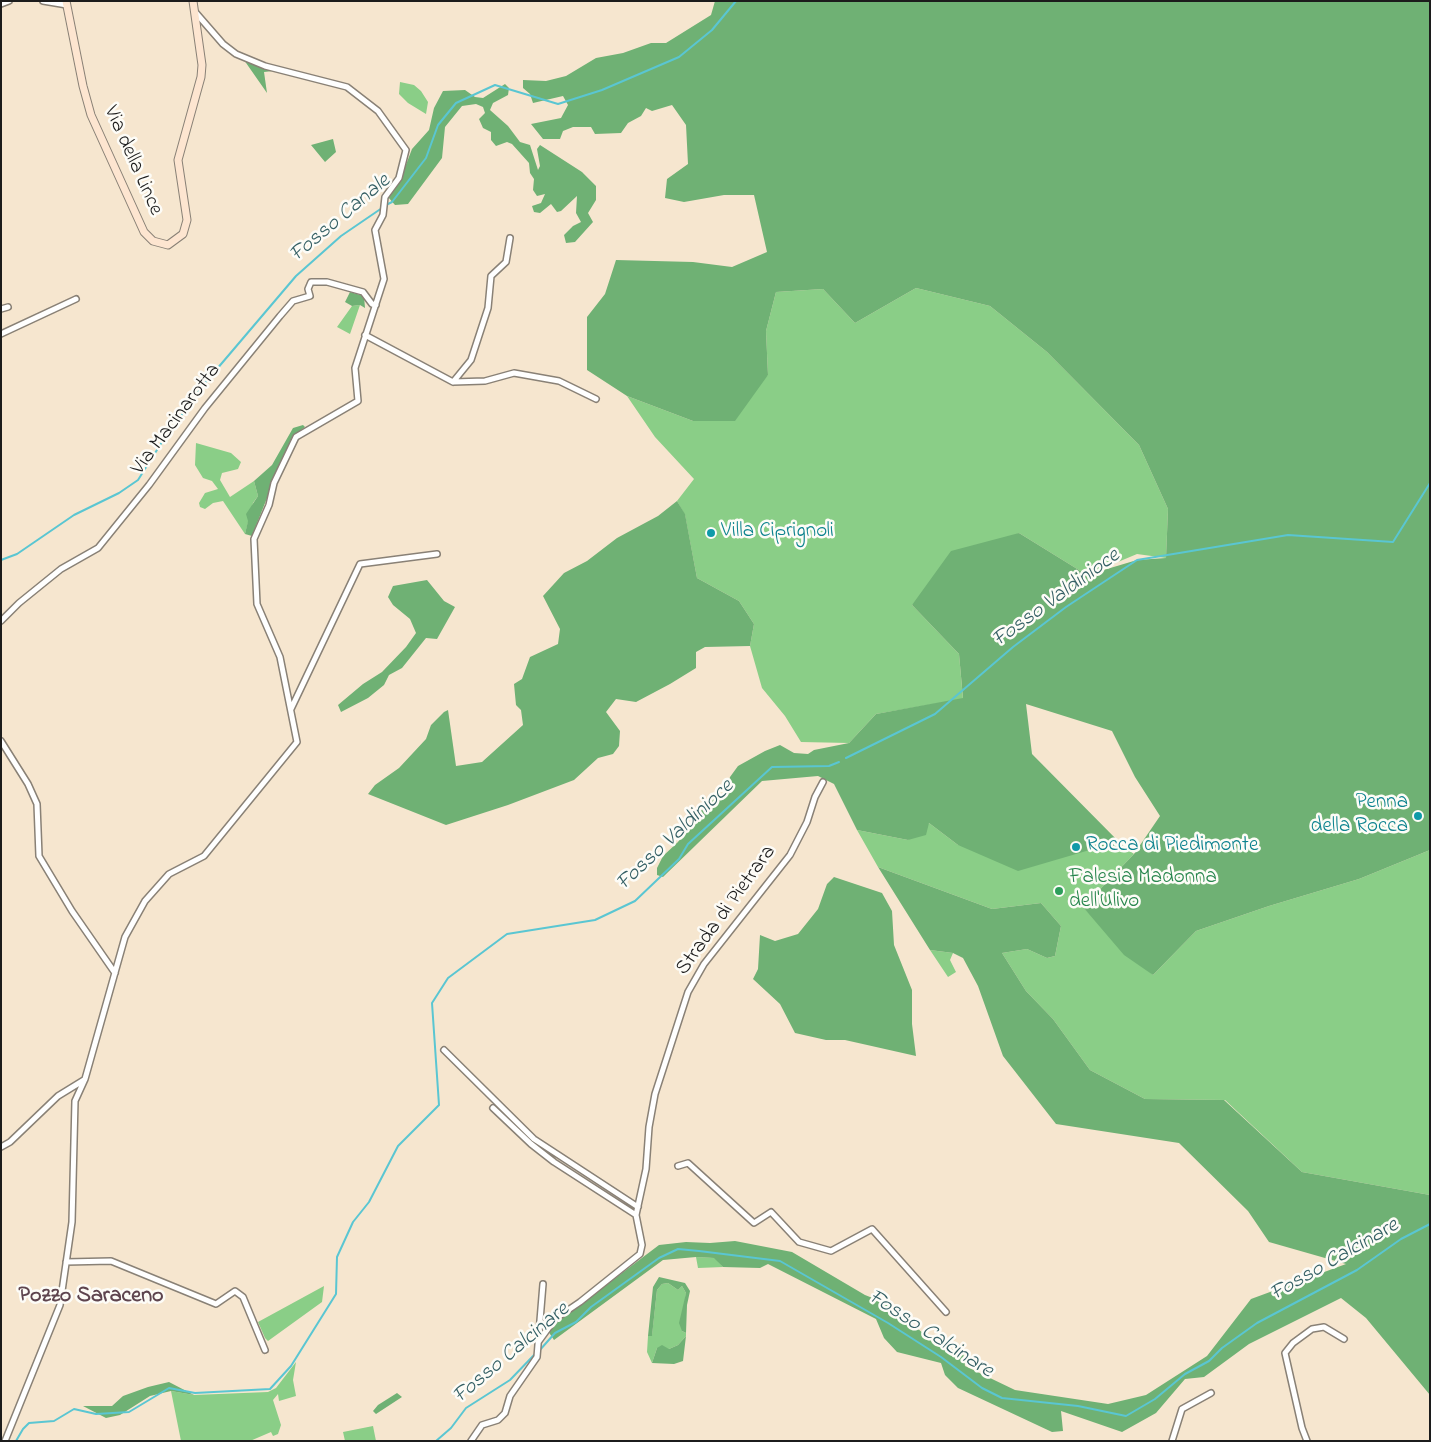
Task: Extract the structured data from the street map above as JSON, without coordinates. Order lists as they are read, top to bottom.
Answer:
{
  "streets": {
    "street": ["Via della Lince", "Via Macinarotta", "Strada di Pietrara"]
  },
  "districts": ["Pozzo Saraceno"],
  "water": ["Fosso Canale", "Fosso Valdinioce", "Fosso Calcinare"],
  "places": [
    "Villa Ciprignoli",
    "Penna della Rocca",
    "Rocca di Piedimonte",
    "Falesia Madonna dell'Ulivo"
  ]
}
